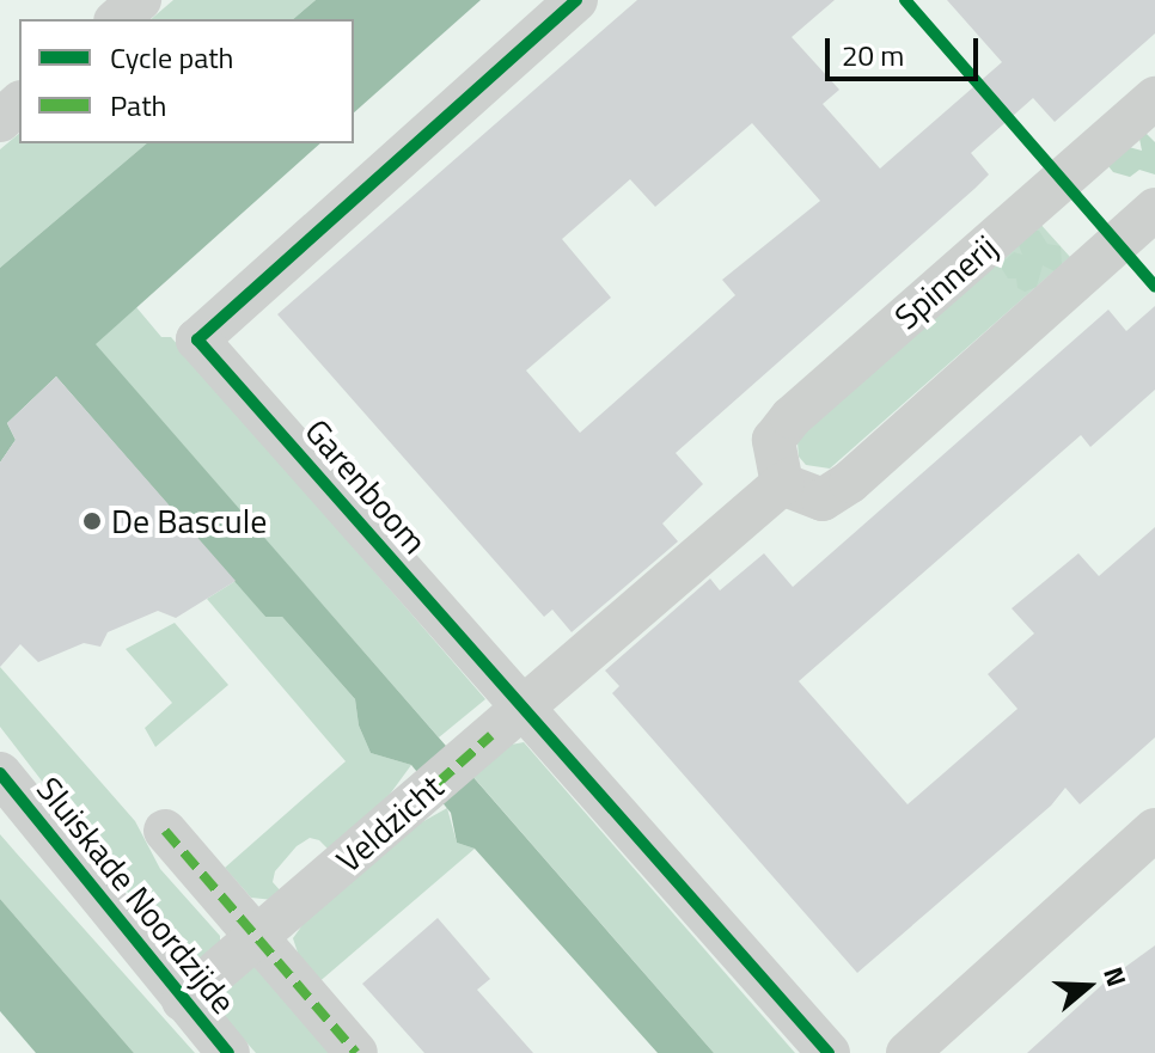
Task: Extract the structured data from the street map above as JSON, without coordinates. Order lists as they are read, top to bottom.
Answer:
{
  "streets": {
    "street": [
      "Spinnerij",
      "Garenboom",
      "Veldzicht",
      "Sluiskade Noordzijde"
    ]
  },
  "crossings": [
    ["Garenboom", "Veldzicht"],
    ["Veldzicht", "Sluiskade Noordzijde"]
  ],
  "places": ["De Bascule"],
  "legend": ["Cycle path", "Path"],
  "scale_bar": "20 m",
  "north": "right"
}
